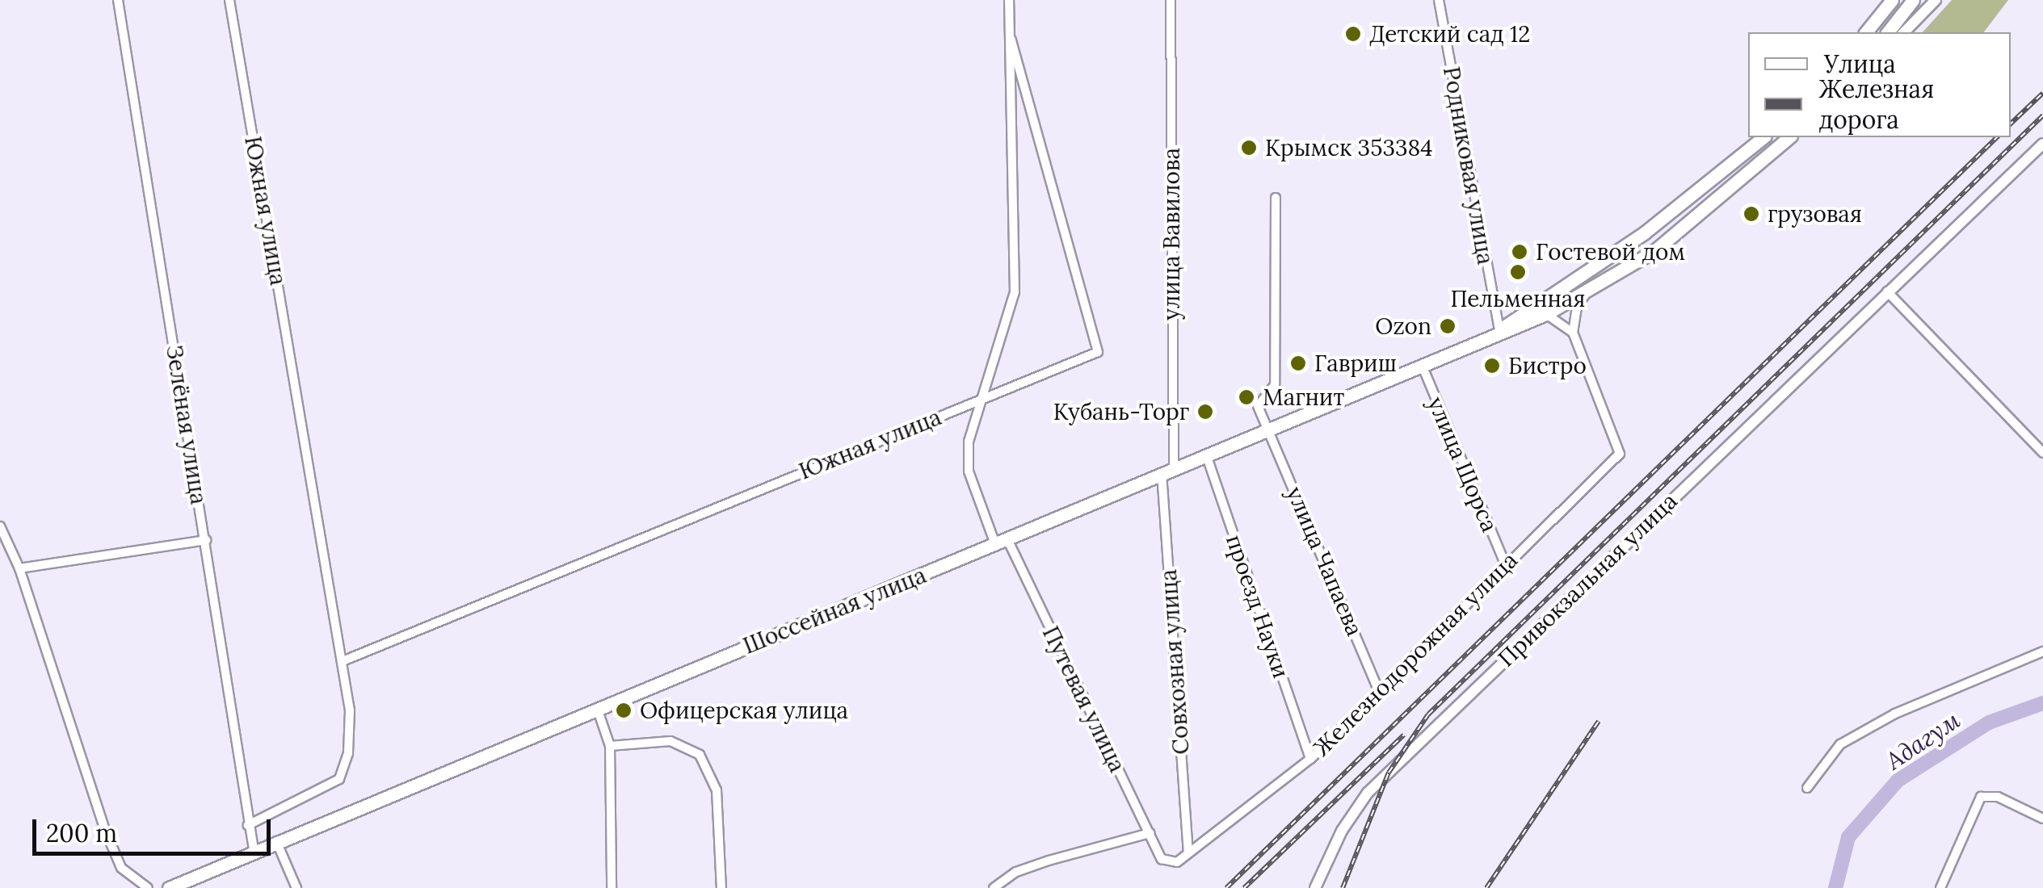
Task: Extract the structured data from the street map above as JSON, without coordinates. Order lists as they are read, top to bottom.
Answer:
{
  "streets": {
    "highway": ["Шоссейная улица"],
    "main road": ["Привокзальная улица"],
    "street": [
      "Родниковая улица",
      "Южная улица",
      "улица Вавилова",
      "Зелёная улица",
      "улица Щорса",
      "улица Чапаева",
      "проезд Науки",
      "Железнодорожная улица",
      "Совхозная улица",
      "Путевая улица"
    ]
  },
  "crossings": [
    ["Родниковая улица", "Шоссейная улица"],
    ["Южная улица", "Зелёная улица"],
    ["Южная улица", "Путевая улица"],
    ["улица Вавилова", "Шоссейная улица"],
    ["улица Вавилова", "Совхозная улица"],
    ["Зелёная улица", "Шоссейная улица"],
    ["улица Щорса", "Шоссейная улица"],
    ["улица Щорса", "Железнодорожная улица"],
    ["улица Чапаева", "Шоссейная улица"],
    ["улица Чапаева", "Железнодорожная улица"],
    ["проезд Науки", "Шоссейная улица"],
    ["проезд Науки", "Железнодорожная улица"],
    ["Шоссейная улица", "Совхозная улица"],
    ["Шоссейная улица", "Путевая улица"],
    ["Железнодорожная улица", "Совхозная улица"],
    ["Железнодорожная улица", "Путевая улица"]
  ],
  "water": ["Адагум"],
  "places": [
    "Детский сад 12",
    "Крымск 353384",
    "грузовая",
    "Гостевой дом",
    "Пельменная",
    "Ozon",
    "Гавриш",
    "Бистро",
    "Магнит",
    "Кубань-Торг",
    "Офицерская улица"
  ],
  "legend": ["Улица", "Железная дорога"],
  "scale_bar": "200 m"
}
